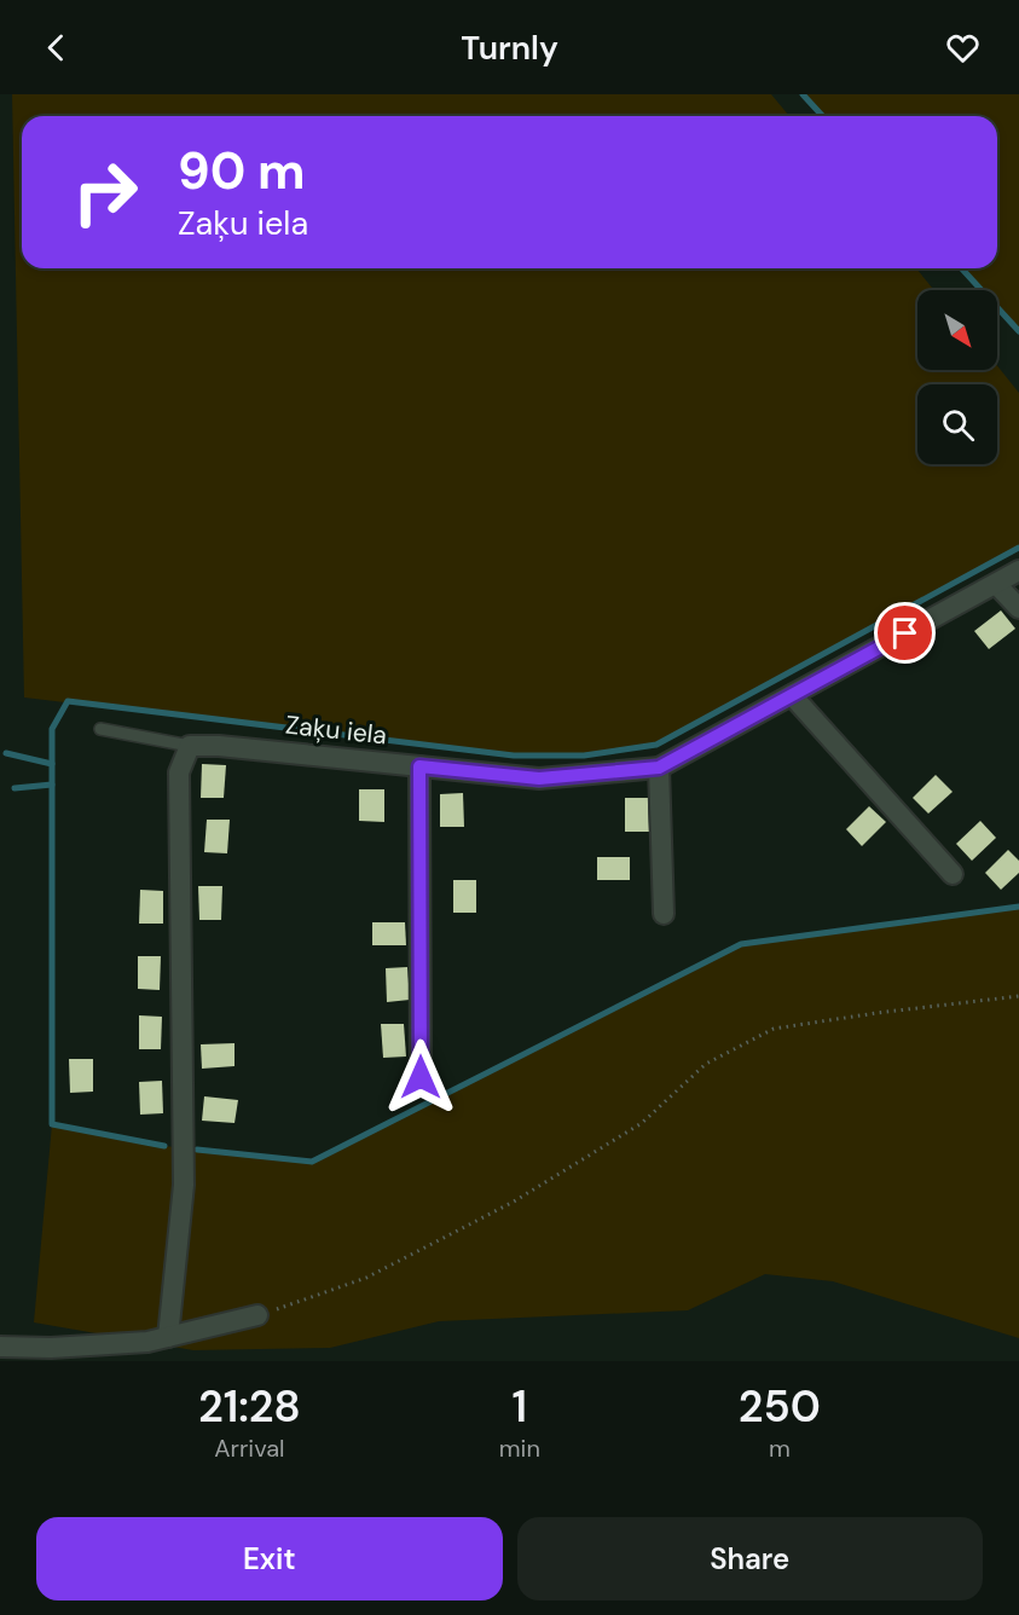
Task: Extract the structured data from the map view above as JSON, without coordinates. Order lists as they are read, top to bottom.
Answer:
{
  "streets": {
    "street": ["Zaķu iela"]
  },
  "north": "bottom right",
  "page": {
    "header": "Turnly",
    "turn": ["90 m", "Zaķu iela"],
    "eta": [
      "21:28",
      "Arrival",
      "1",
      "min",
      "250",
      "m"
    ],
    "buttons": ["Exit", "Share"]
  }
}
